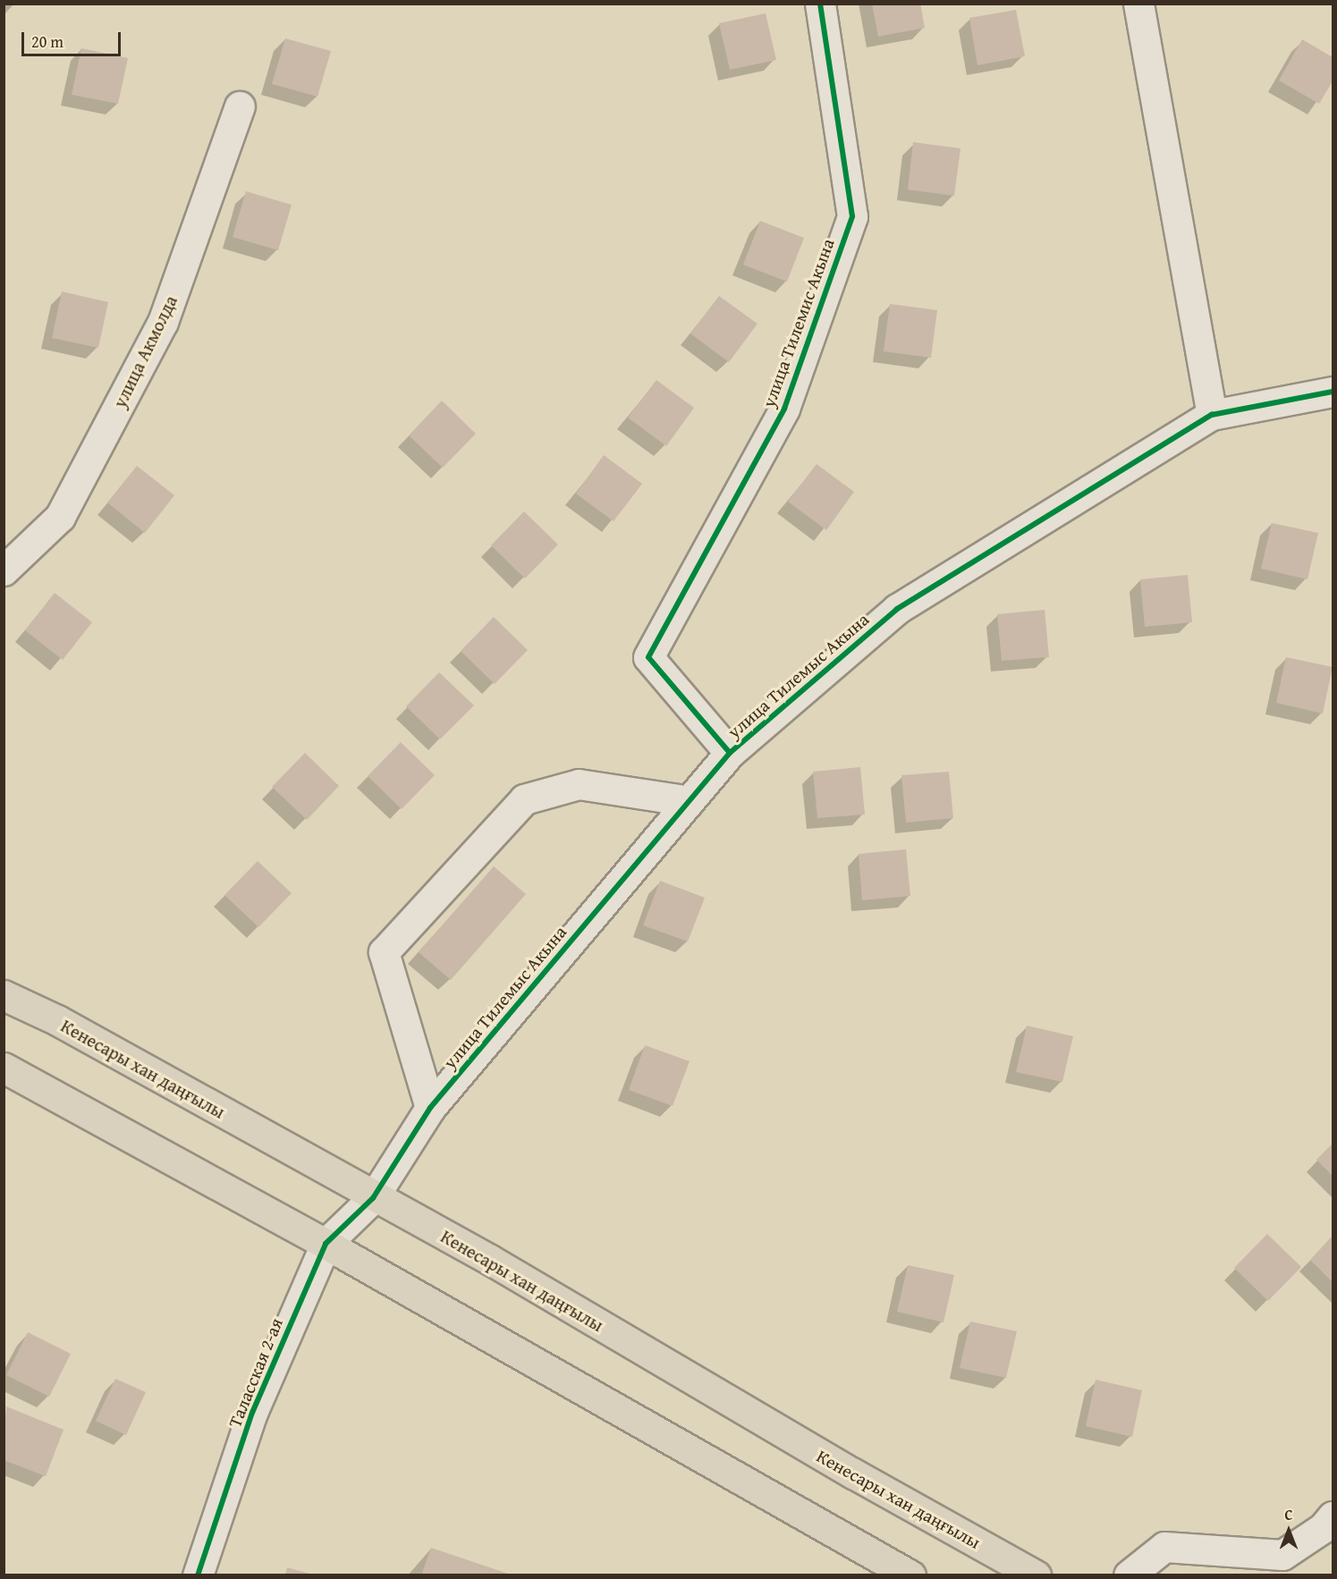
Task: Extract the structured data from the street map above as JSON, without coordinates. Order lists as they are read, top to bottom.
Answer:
{
  "streets": {
    "main road": ["Кенесары хан даңғылы"],
    "street": [
      "улица Тилемис Акына",
      "улица Акмолда",
      "улица Тилемыс Акына",
      "Таласская 2-ая"
    ]
  },
  "crossings": [
    ["улица Тилемис Акына", "улица Тилемыс Акына"],
    ["улица Тилемыс Акына", "Кенесары хан даңғылы"],
    ["улица Тилемыс Акына", "Таласская 2-ая"]
  ],
  "scale_bar": "20 m",
  "north": "top"
}
